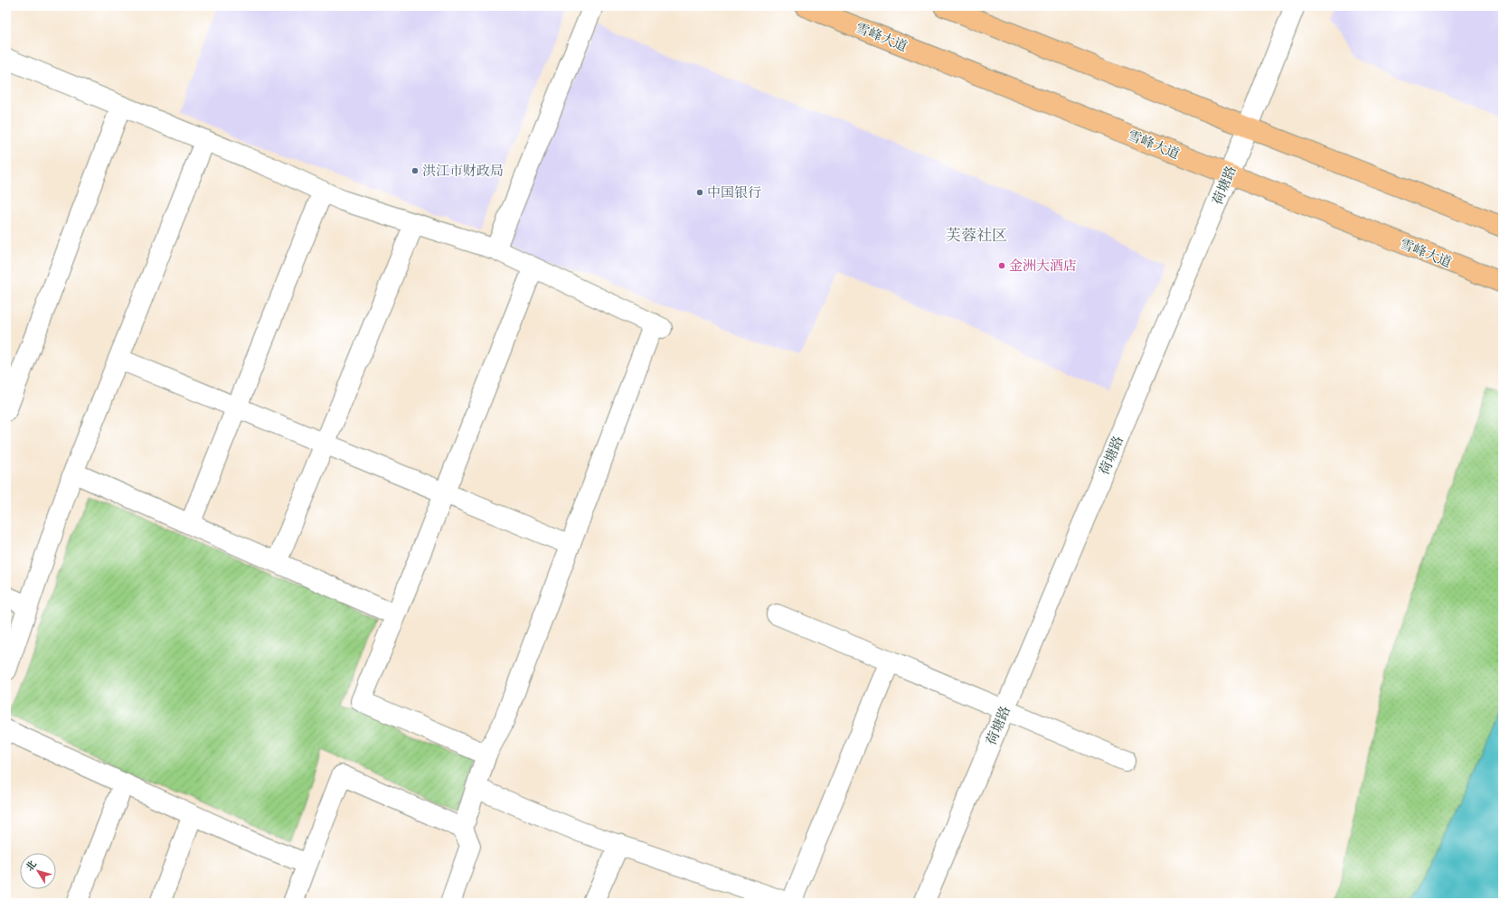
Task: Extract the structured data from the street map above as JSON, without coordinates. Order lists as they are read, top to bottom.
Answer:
{
  "streets": {
    "main road": ["雪峰大道"],
    "street": ["荷塘路"]
  },
  "crossings": [
    ["雪峰大道", "荷塘路"]
  ],
  "districts": ["芙蓉社区"],
  "places": ["洪江市财政局", "中国银行", "金洲大酒店"],
  "north": "top left"
}
